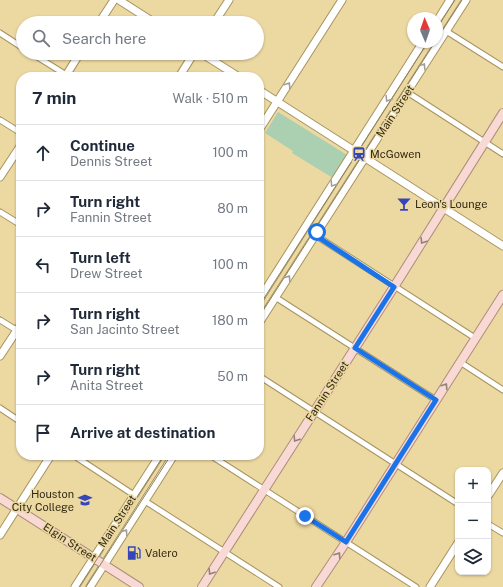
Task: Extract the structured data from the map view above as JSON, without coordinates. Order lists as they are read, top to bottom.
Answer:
{
  "streets": {
    "main road": ["Main Street", "Fannin Street", "Elgin Street"]
  },
  "crossings": [
    ["Main Street", "Elgin Street"]
  ],
  "one_way": ["Fannin Street"],
  "places": {
    "station": ["McGowen"],
    "bar": ["Leon's Lounge"],
    "school or university": ["Houston City College"],
    "fuel station": ["Valero"]
  },
  "north": "top",
  "page": {
    "search": "Search here",
    "heading": ["7 min", "Walk · 510 m"],
    "list": [
      ["Continue", "Dennis Street", "100 m"],
      ["Turn right", "Fannin Street", "80 m"],
      ["Turn left", "Drew Street", "100 m"],
      ["Turn right", "San Jacinto Street", "180 m"],
      ["Turn right", "Anita Street", "50 m"],
      "Arrive at destination"
    ],
    "map_buttons": ["+", "−"]
  }
}
